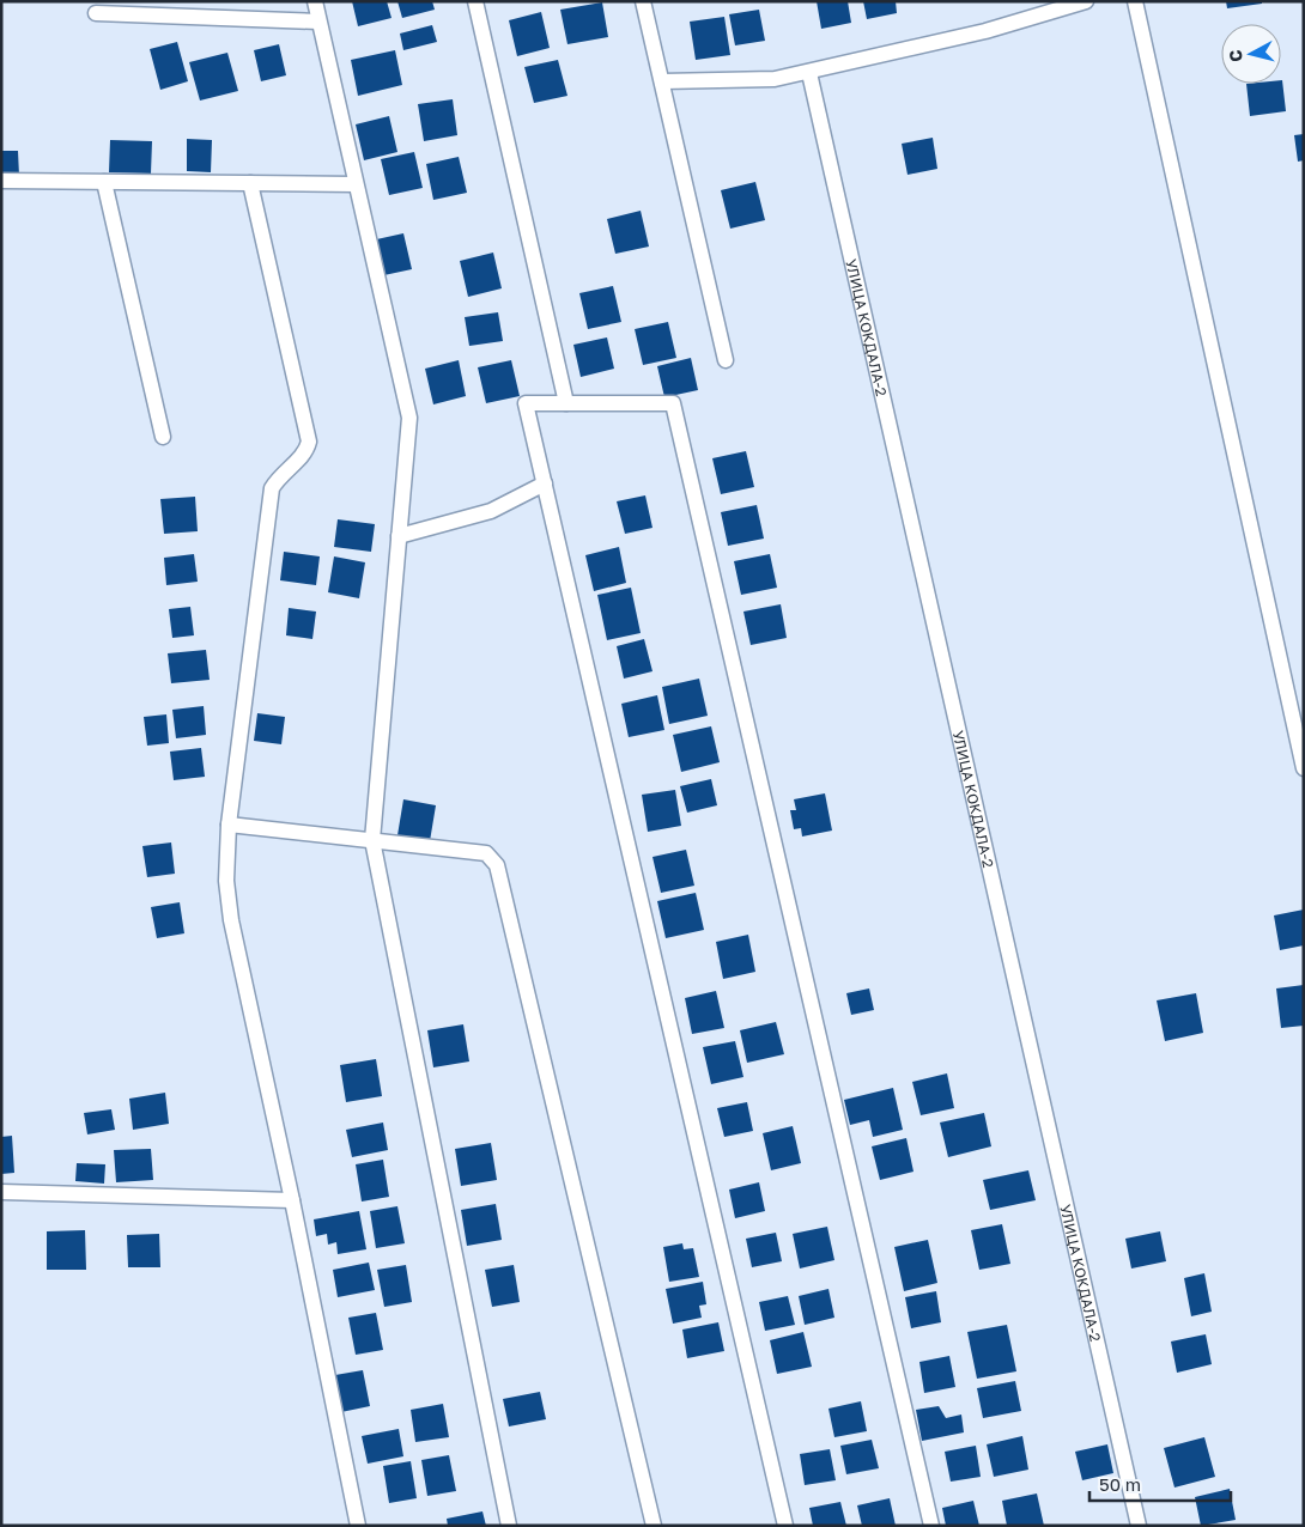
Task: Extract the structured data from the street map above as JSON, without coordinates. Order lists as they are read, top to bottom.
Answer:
{
  "streets": {
    "street": ["УЛИЦА КОКДАЛА-2"]
  },
  "scale_bar": "50 m",
  "north": "left"
}
